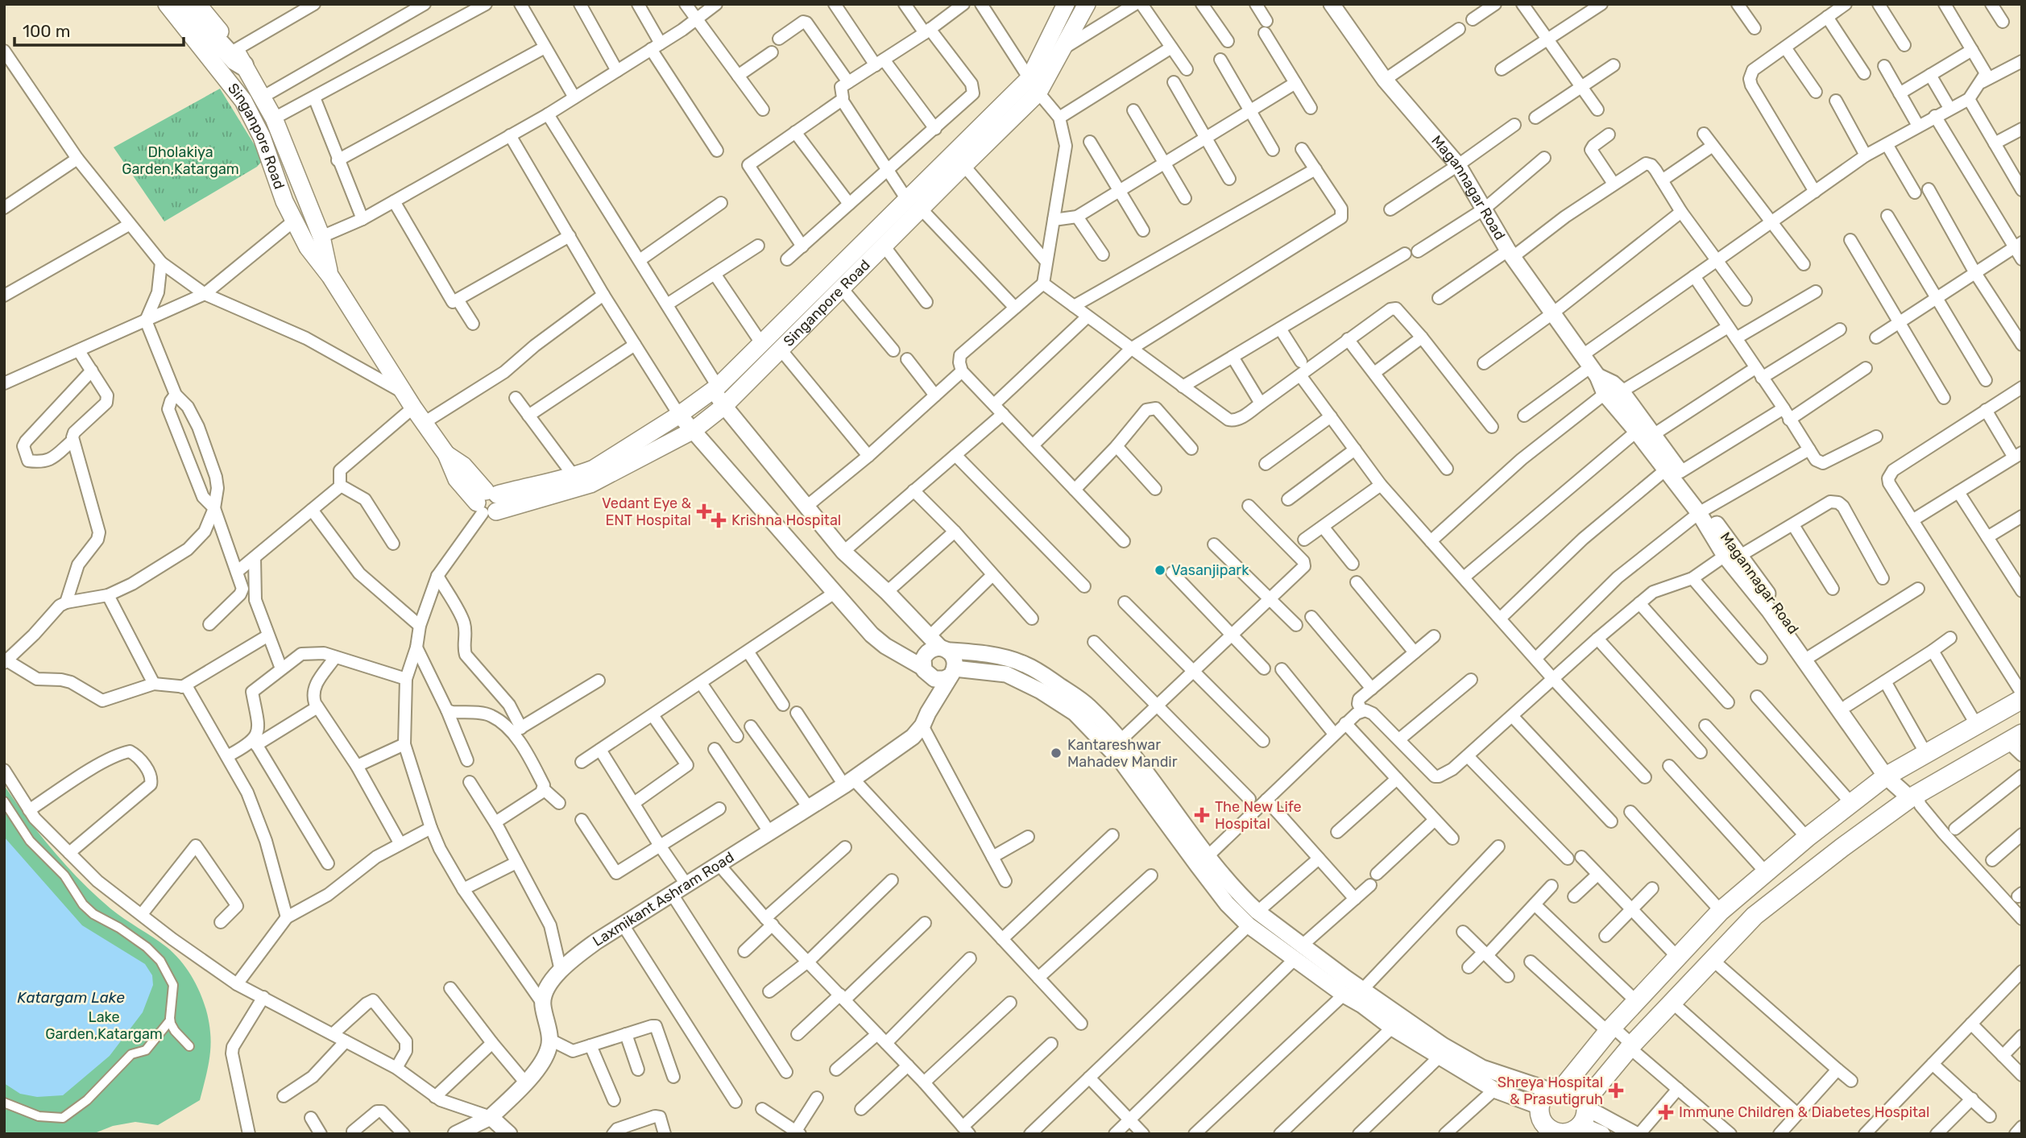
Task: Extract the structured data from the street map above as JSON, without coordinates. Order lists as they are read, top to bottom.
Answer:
{
  "streets": {
    "main road": ["Singanpore Road"],
    "street": ["Magannagar Road", "Laxmikant Ashram Road"]
  },
  "water": ["Katargam Lake"],
  "parks": ["Dholakiya Garden,Katargam", "Lake Garden,Katargam"],
  "places": {
    "health": [
      "Vedant Eye & ENT Hospital",
      "Krishna Hospital",
      "The New Life Hospital",
      "Shreya Hospital & Prasutigruh",
      "Immune Children & Diabetes Hospital"
    ],
    "other": ["Vasanjipark", "Kantareshwar Mahadev Mandir"]
  },
  "scale_bar": "100 m"
}
